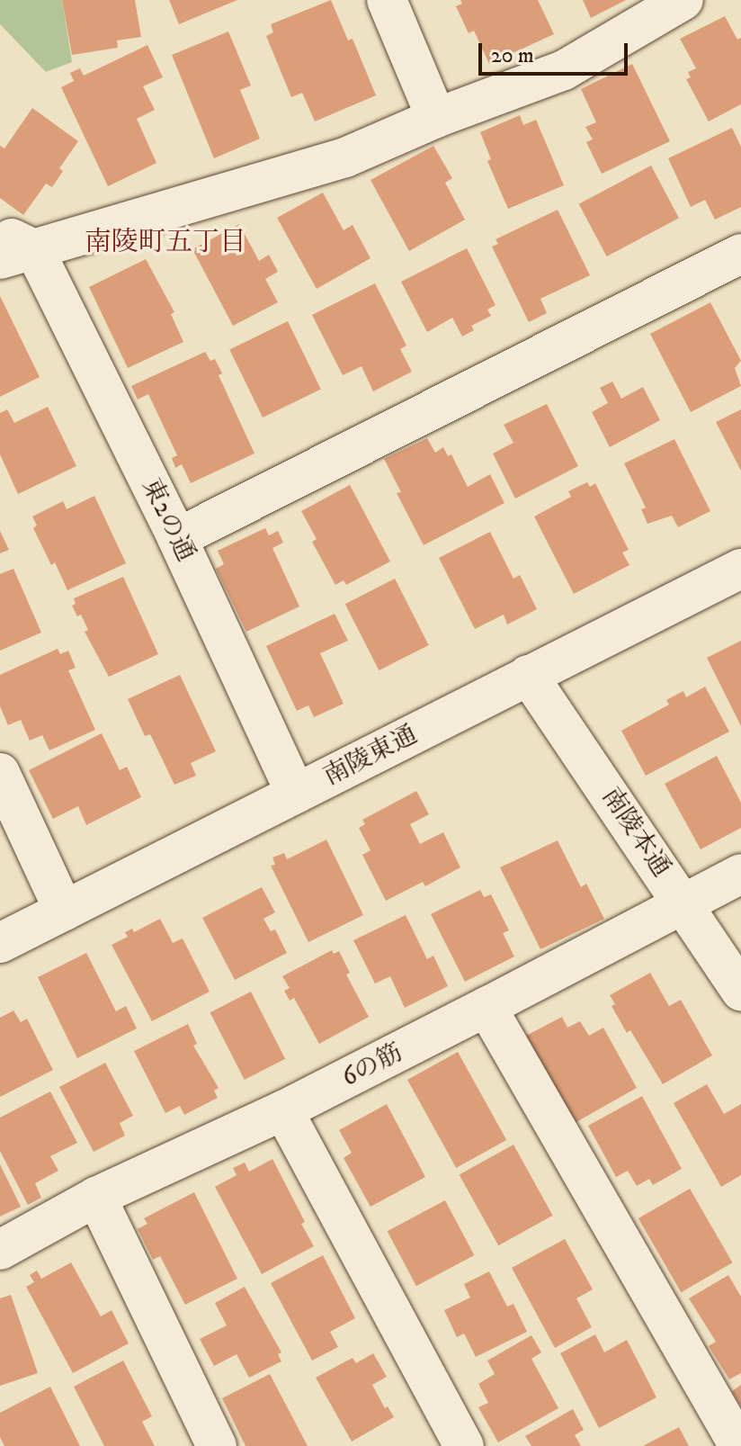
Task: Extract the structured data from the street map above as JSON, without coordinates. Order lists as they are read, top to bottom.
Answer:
{
  "streets": {
    "street": [
      "東2の通",
      "南陵東通",
      "南陵本通",
      "6の筋"
    ]
  },
  "crossings": [
    ["東2の通", "南陵東通"],
    ["南陵東通", "南陵本通"],
    ["南陵本通", "6の筋"]
  ],
  "districts": ["南陵町五丁目"],
  "scale_bar": "20 m"
}
